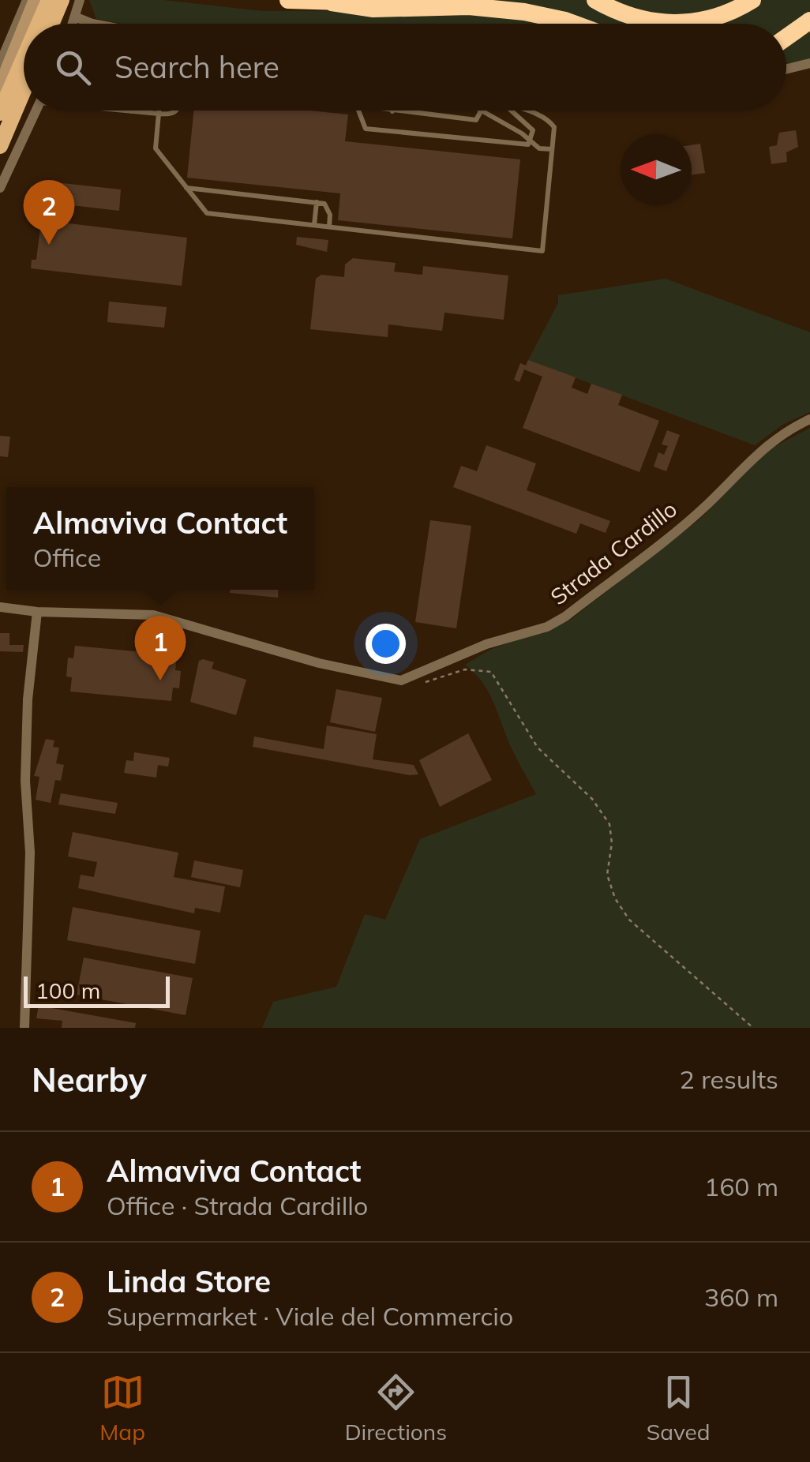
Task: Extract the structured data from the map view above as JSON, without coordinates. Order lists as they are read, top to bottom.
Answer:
{
  "streets": {
    "street": ["Strada Cardillo"]
  },
  "scale_bar": "100 m",
  "north": "left",
  "page": {
    "search": "Search here",
    "pins": ["2", "1"],
    "popup": ["Almaviva Contact", "Office"],
    "scale": "100 m",
    "heading": ["Nearby", "2 results"],
    "list": [
      {
        "mark": "1",
        "name": "Almaviva Contact",
        "note": "Office · Strada Cardillo",
        "value": "160 m"
      },
      {
        "mark": "2",
        "name": "Linda Store",
        "note": "Supermarket · Viale del Commercio",
        "value": "360 m"
      }
    ],
    "nav": ["Map", "Directions", "Saved"]
  }
}
